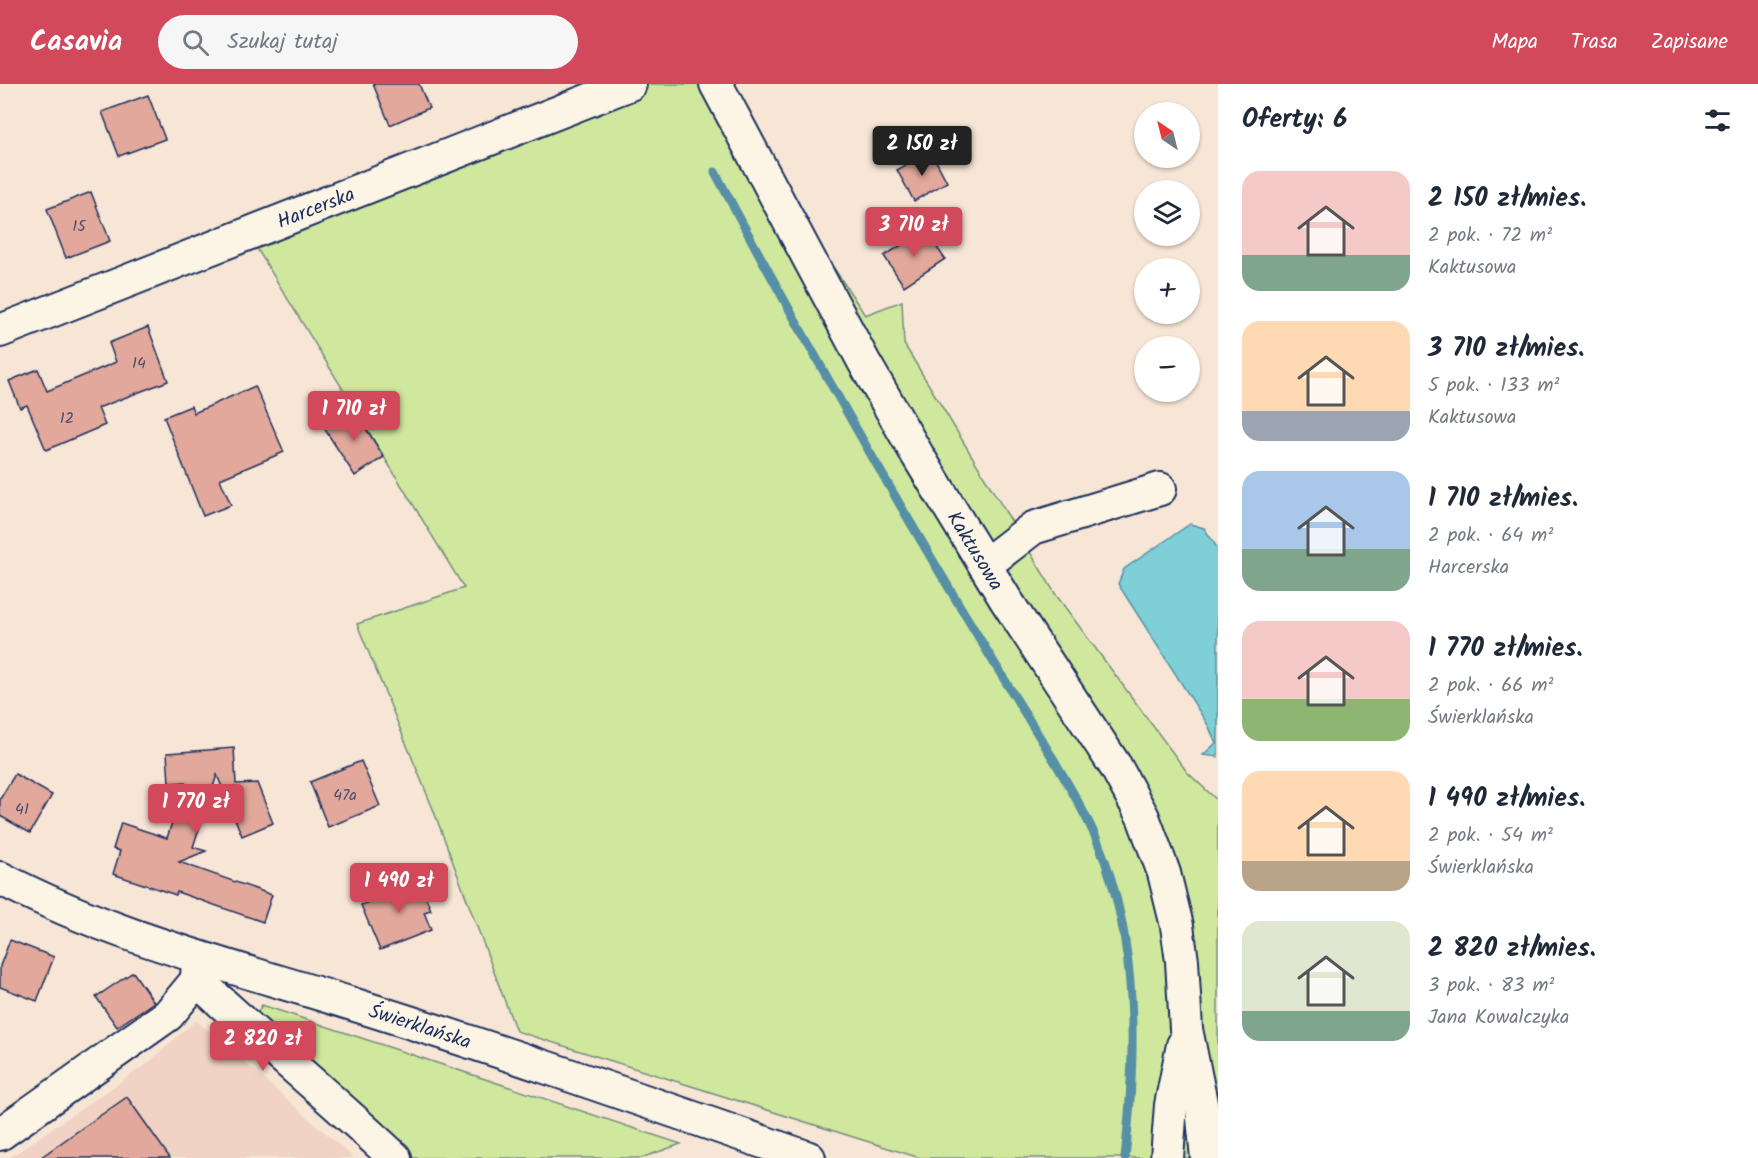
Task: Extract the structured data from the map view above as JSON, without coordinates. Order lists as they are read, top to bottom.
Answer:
{
  "streets": {
    "street": ["Harcerska", "Kaktusowa", "Świerklańska"]
  },
  "house_numbers": [
    "15",
    "14",
    "12",
    "47a",
    "41"
  ],
  "north": "top left",
  "page": {
    "header": "Casavia",
    "search": "Szukaj tutaj",
    "nav": ["Mapa", "Trasa", "Zapisane"],
    "heading": "Oferty: 6",
    "map_buttons": ["+", "−"],
    "price": [
      "2 150 zł",
      "3 710 zł",
      "1 710 zł",
      "1 770 zł",
      "1 490 zł",
      "2 820 zł"
    ],
    "list": [
      {
        "name": "2 150 zł/mies.",
        "note": "2 pok. · 72 m² · Kaktusowa"
      },
      {
        "name": "3 710 zł/mies.",
        "note": "5 pok. · 133 m² · Kaktusowa"
      },
      {
        "name": "1 710 zł/mies.",
        "note": "2 pok. · 64 m² · Harcerska"
      },
      {
        "name": "1 770 zł/mies.",
        "note": "2 pok. · 66 m² · Świerklańska"
      },
      {
        "name": "1 490 zł/mies.",
        "note": "2 pok. · 54 m² · Świerklańska"
      },
      {
        "name": "2 820 zł/mies.",
        "note": "3 pok. · 83 m² · Jana Kowalczyka"
      }
    ]
  }
}
